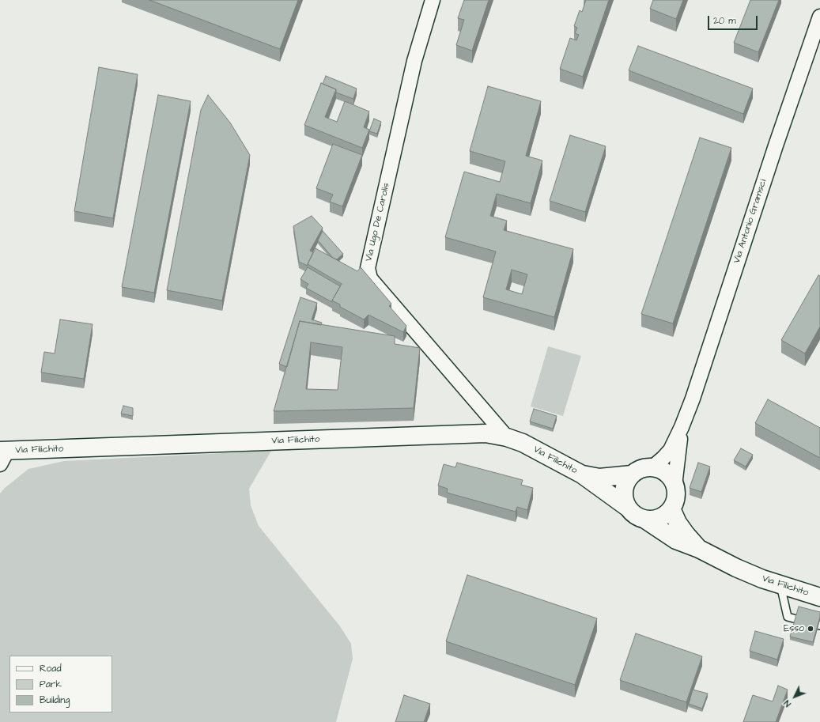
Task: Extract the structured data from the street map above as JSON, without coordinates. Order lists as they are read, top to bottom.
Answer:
{
  "streets": {
    "street": ["Via Antonio Gramsci", "Via Ugo De Carolis", "Via Filichito"]
  },
  "crossings": [
    ["Via Antonio Gramsci", "Via Filichito"],
    ["Via Ugo De Carolis", "Via Filichito"]
  ],
  "places": ["Esso"],
  "legend": ["Road", "Park", "Building"],
  "scale_bar": "20 m",
  "north": "bottom left"
}
